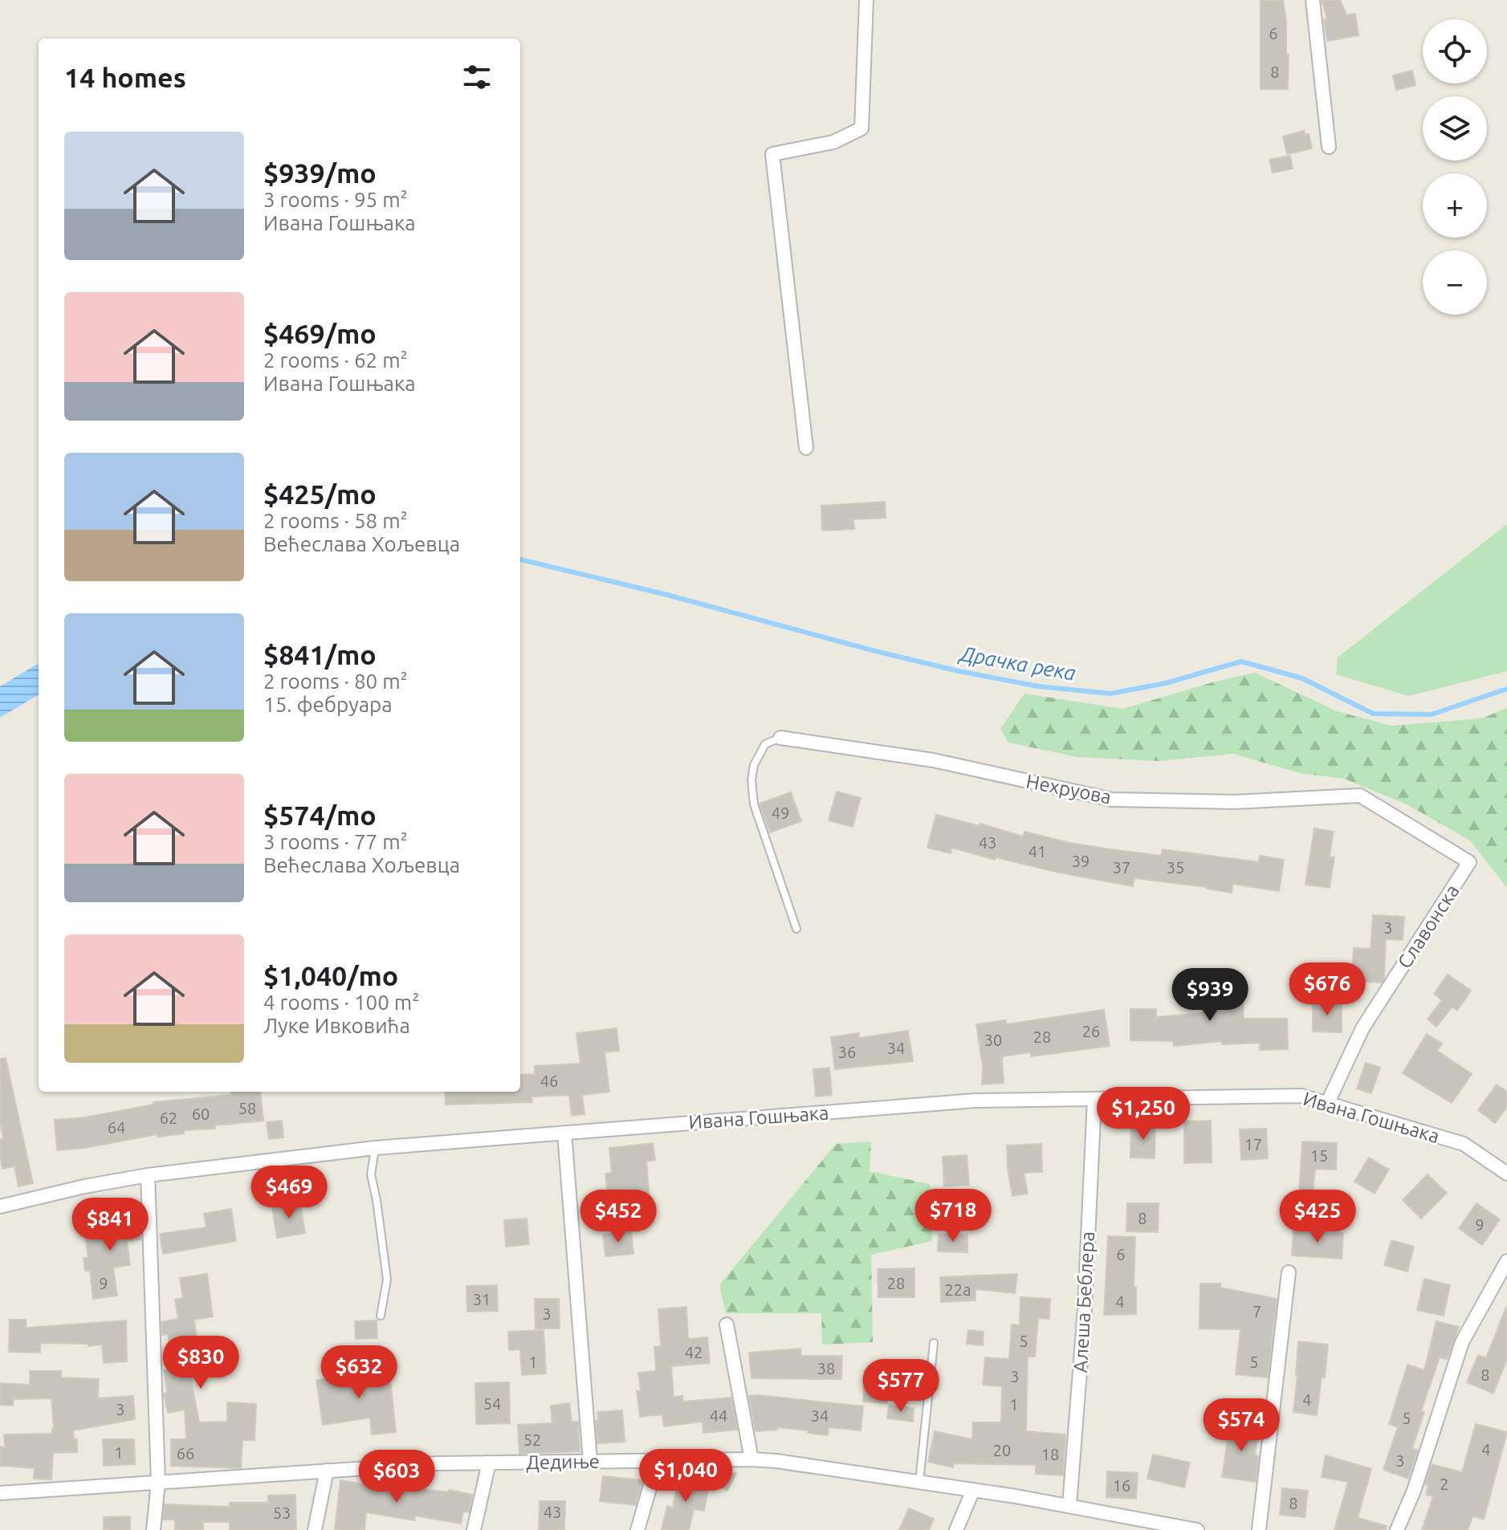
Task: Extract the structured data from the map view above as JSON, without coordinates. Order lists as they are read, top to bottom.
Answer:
{
  "streets": {
    "street": [
      "Нехруова",
      "Славонска",
      "Ивана Гошњака",
      "Алеша Беблера",
      "Дедиње"
    ]
  },
  "crossings": [
    ["Нехруова", "Славонска"],
    ["Славонска", "Ивана Гошњака"],
    ["Ивана Гошњака", "Алеша Беблера"],
    ["Алеша Беблера", "Дедиње"]
  ],
  "water": ["Драчка река"],
  "house_numbers": [
    "6",
    "8",
    "49",
    "43",
    "41",
    "39",
    "37",
    "35",
    "3",
    "26",
    "28",
    "30",
    "34",
    "36",
    "46",
    "58",
    "60",
    "62",
    "64",
    "17",
    "15",
    "8",
    "9",
    "6",
    "9",
    "28",
    "22a",
    "31",
    "4",
    "7",
    "3",
    "5",
    "42",
    "1",
    "5",
    "38",
    "8",
    "3",
    "4",
    "54",
    "1",
    "3",
    "44",
    "34",
    "5",
    "52",
    "4",
    "20",
    "1",
    "66",
    "18",
    "3",
    "2",
    "16",
    "8",
    "43",
    "53"
  ],
  "page": {
    "map_buttons": ["+", "−"],
    "heading": "14 homes",
    "list": [
      {
        "name": "$939/mo",
        "note": "3 rooms · 95 m² · Ивана Гошњака"
      },
      {
        "name": "$469/mo",
        "note": "2 rooms · 62 m² · Ивана Гошњака"
      },
      {
        "name": "$425/mo",
        "note": "2 rooms · 58 m² · Већеслава Хољевца"
      },
      {
        "name": "$841/mo",
        "note": "2 rooms · 80 m² · 15. фебруара"
      },
      {
        "name": "$574/mo",
        "note": "3 rooms · 77 m² · Већеслава Хољевца"
      },
      {
        "name": "$1,040/mo",
        "note": "4 rooms · 100 m² · Луке Ивковића"
      }
    ],
    "price": [
      "$676",
      "$939",
      "$1,250",
      "$469",
      "$718",
      "$452",
      "$425",
      "$841",
      "$830",
      "$632",
      "$577",
      "$574",
      "$1,040",
      "$603"
    ]
  }
}
